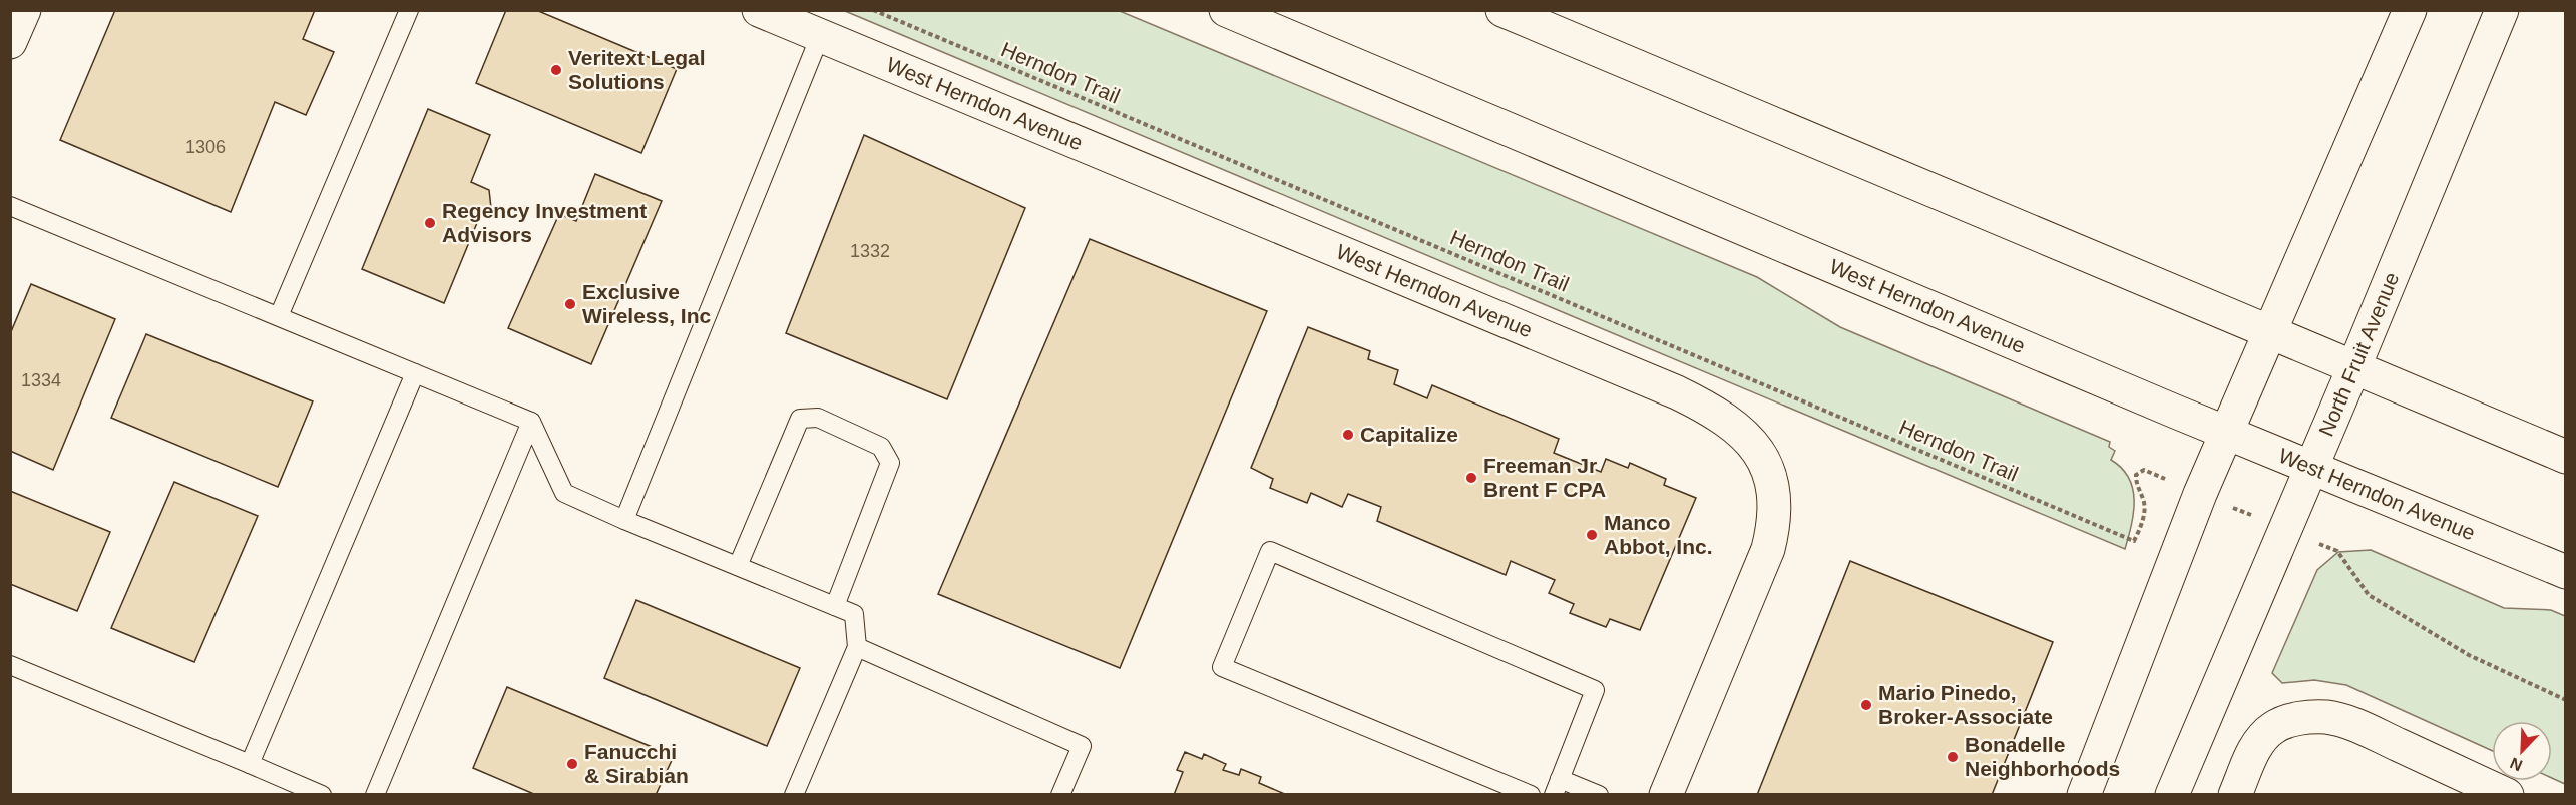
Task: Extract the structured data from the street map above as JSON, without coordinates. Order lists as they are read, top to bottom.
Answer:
{
  "streets": {
    "street": ["West Herndon Avenue", "North Fruit Avenue"],
    "path": ["Herndon Trail"]
  },
  "crossings": [
    ["West Herndon Avenue", "North Fruit Avenue"]
  ],
  "places": [
    "Veritext Legal Solutions",
    "Regency Investment Advisors",
    "Exclusive Wireless, Inc",
    "Capitalize",
    "Freeman Jr Brent F CPA",
    "Manco Abbot, Inc.",
    "Mario Pinedo, Broker-Associate",
    "Bonadelle Neighborhoods",
    "Fanucchi & Sirabian"
  ],
  "house_numbers": ["1306", "1332", "1334"],
  "north": "bottom left"
}
